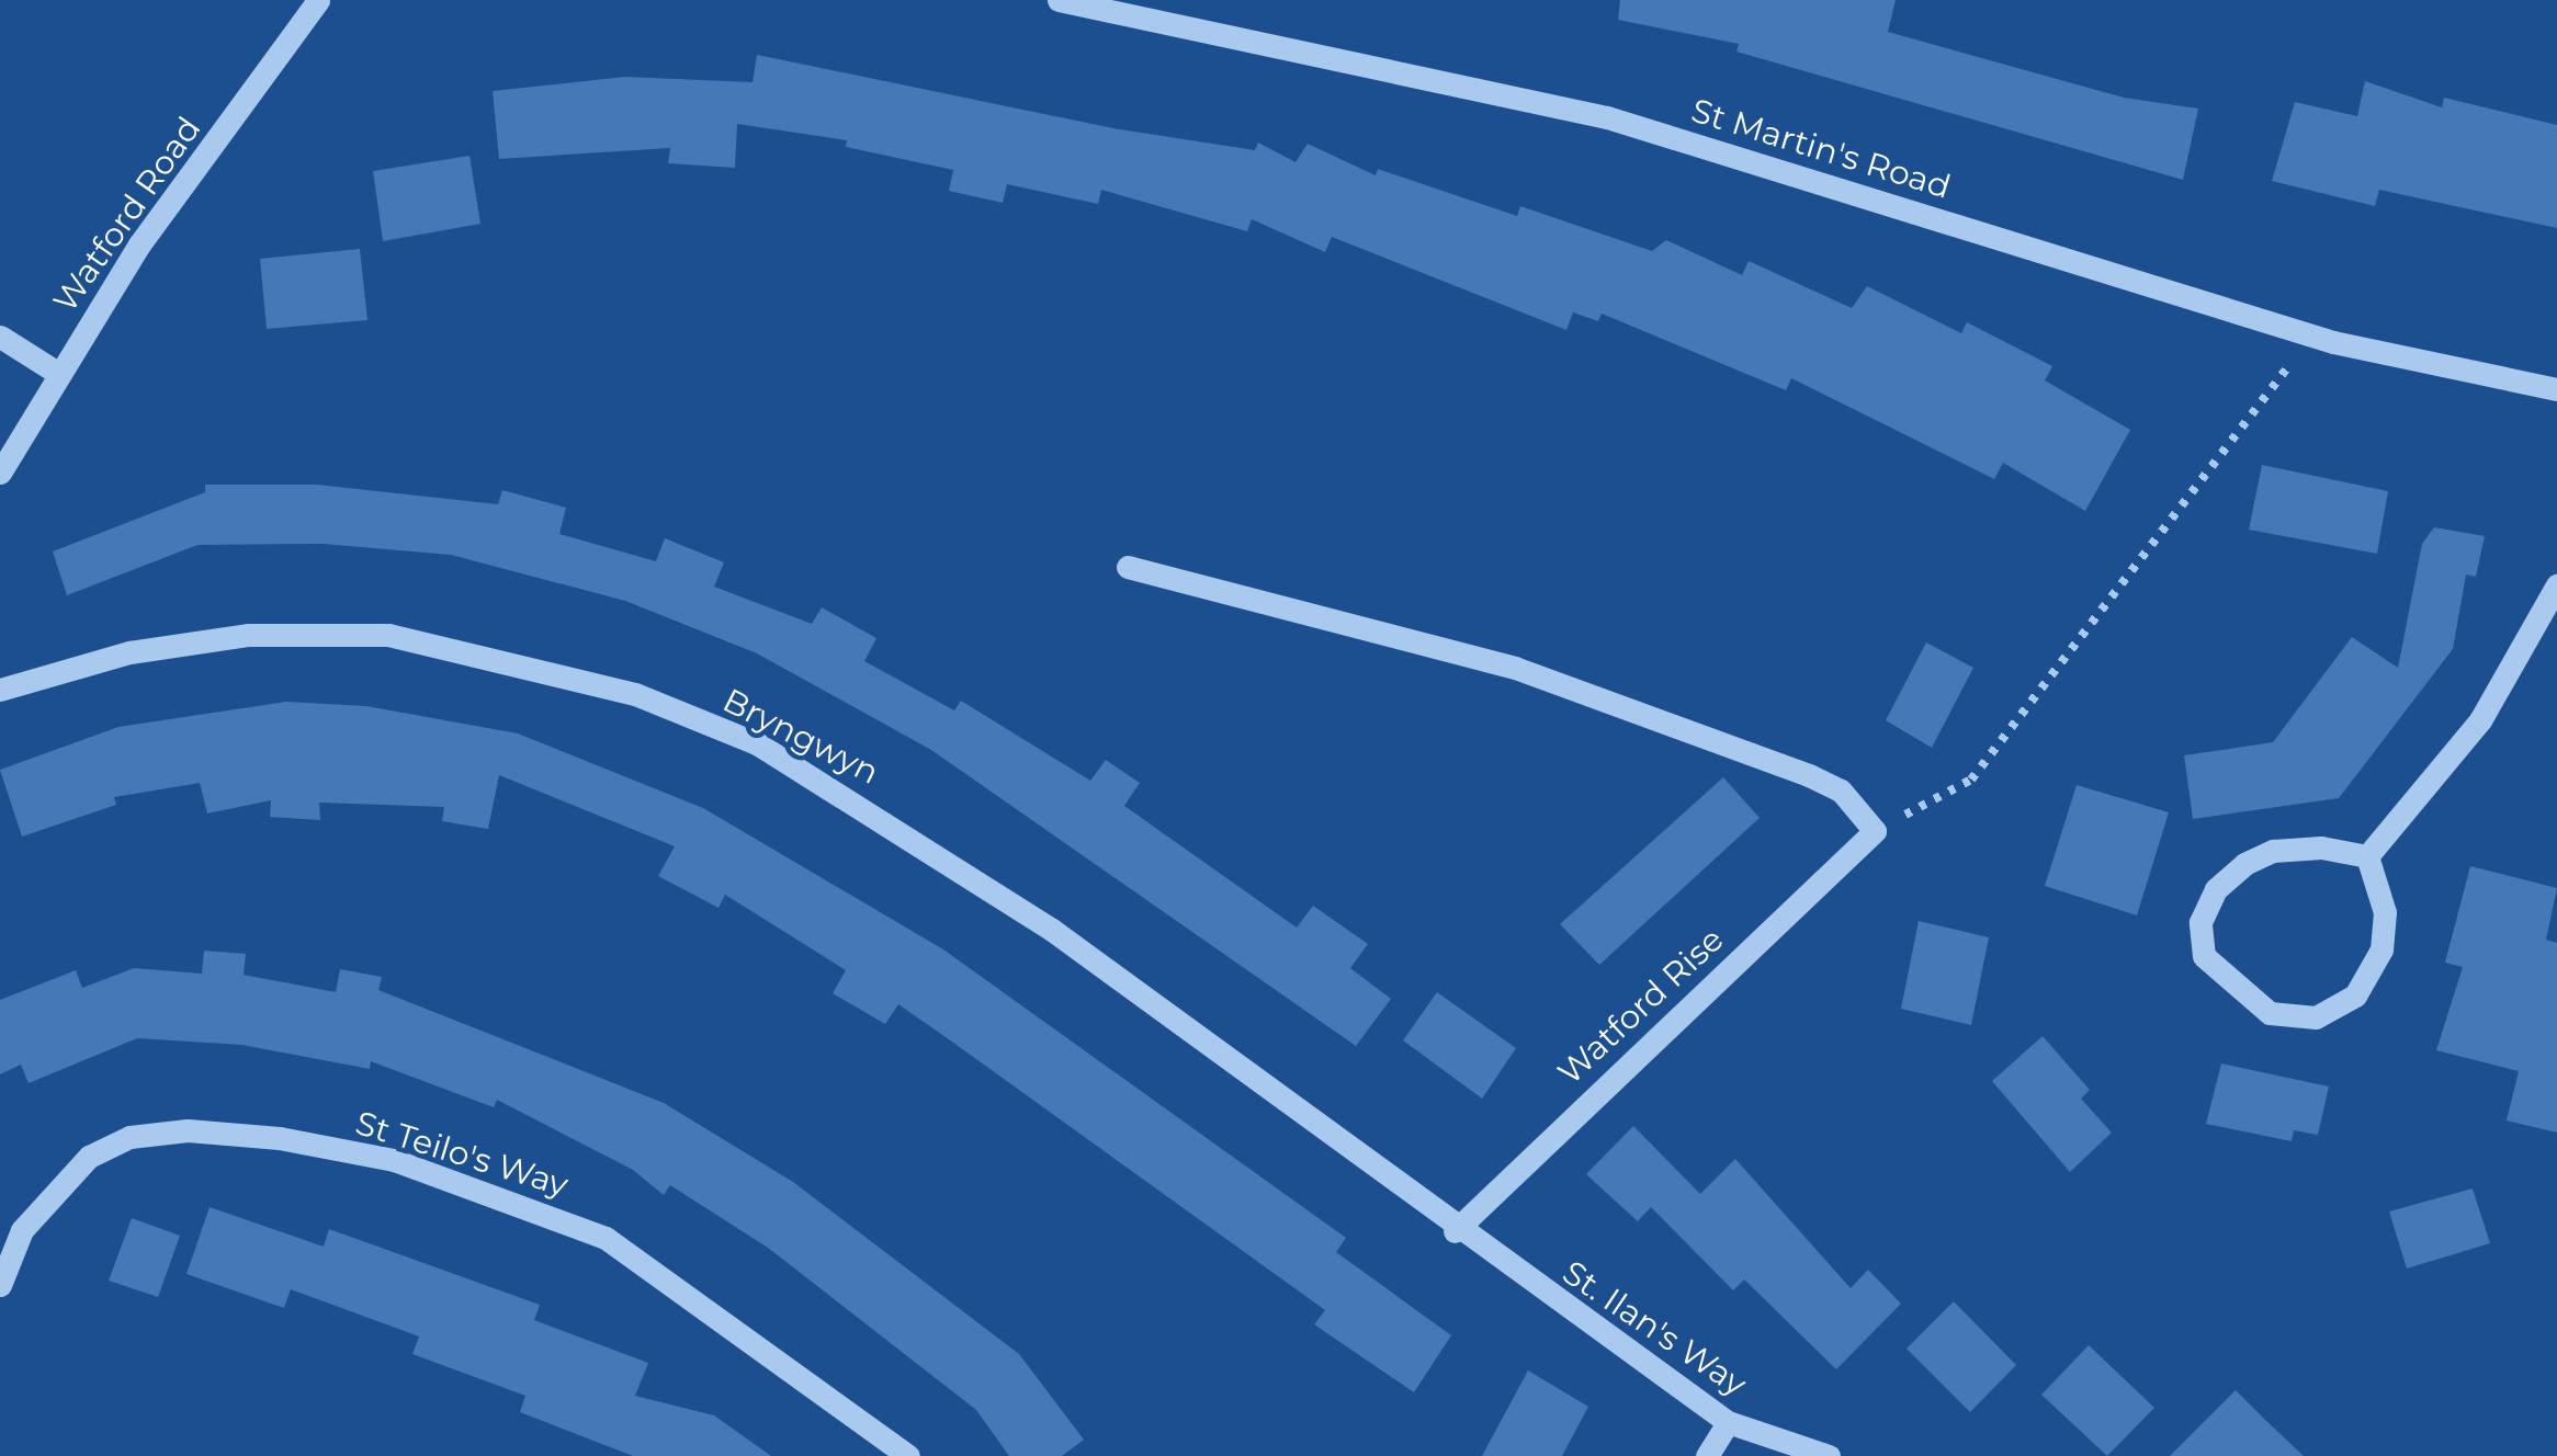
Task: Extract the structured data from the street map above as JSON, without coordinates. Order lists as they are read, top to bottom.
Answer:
{
  "streets": {
    "street": [
      "St Martin's Road",
      "Watford Road",
      "Bryngwyn",
      "Watford Rise",
      "St Teilo's Way",
      "St. Ilan's Way"
    ]
  },
  "crossings": [
    ["Bryngwyn", "Watford Rise"],
    ["Bryngwyn", "St. Ilan's Way"],
    ["Watford Rise", "St. Ilan's Way"]
  ]
}
